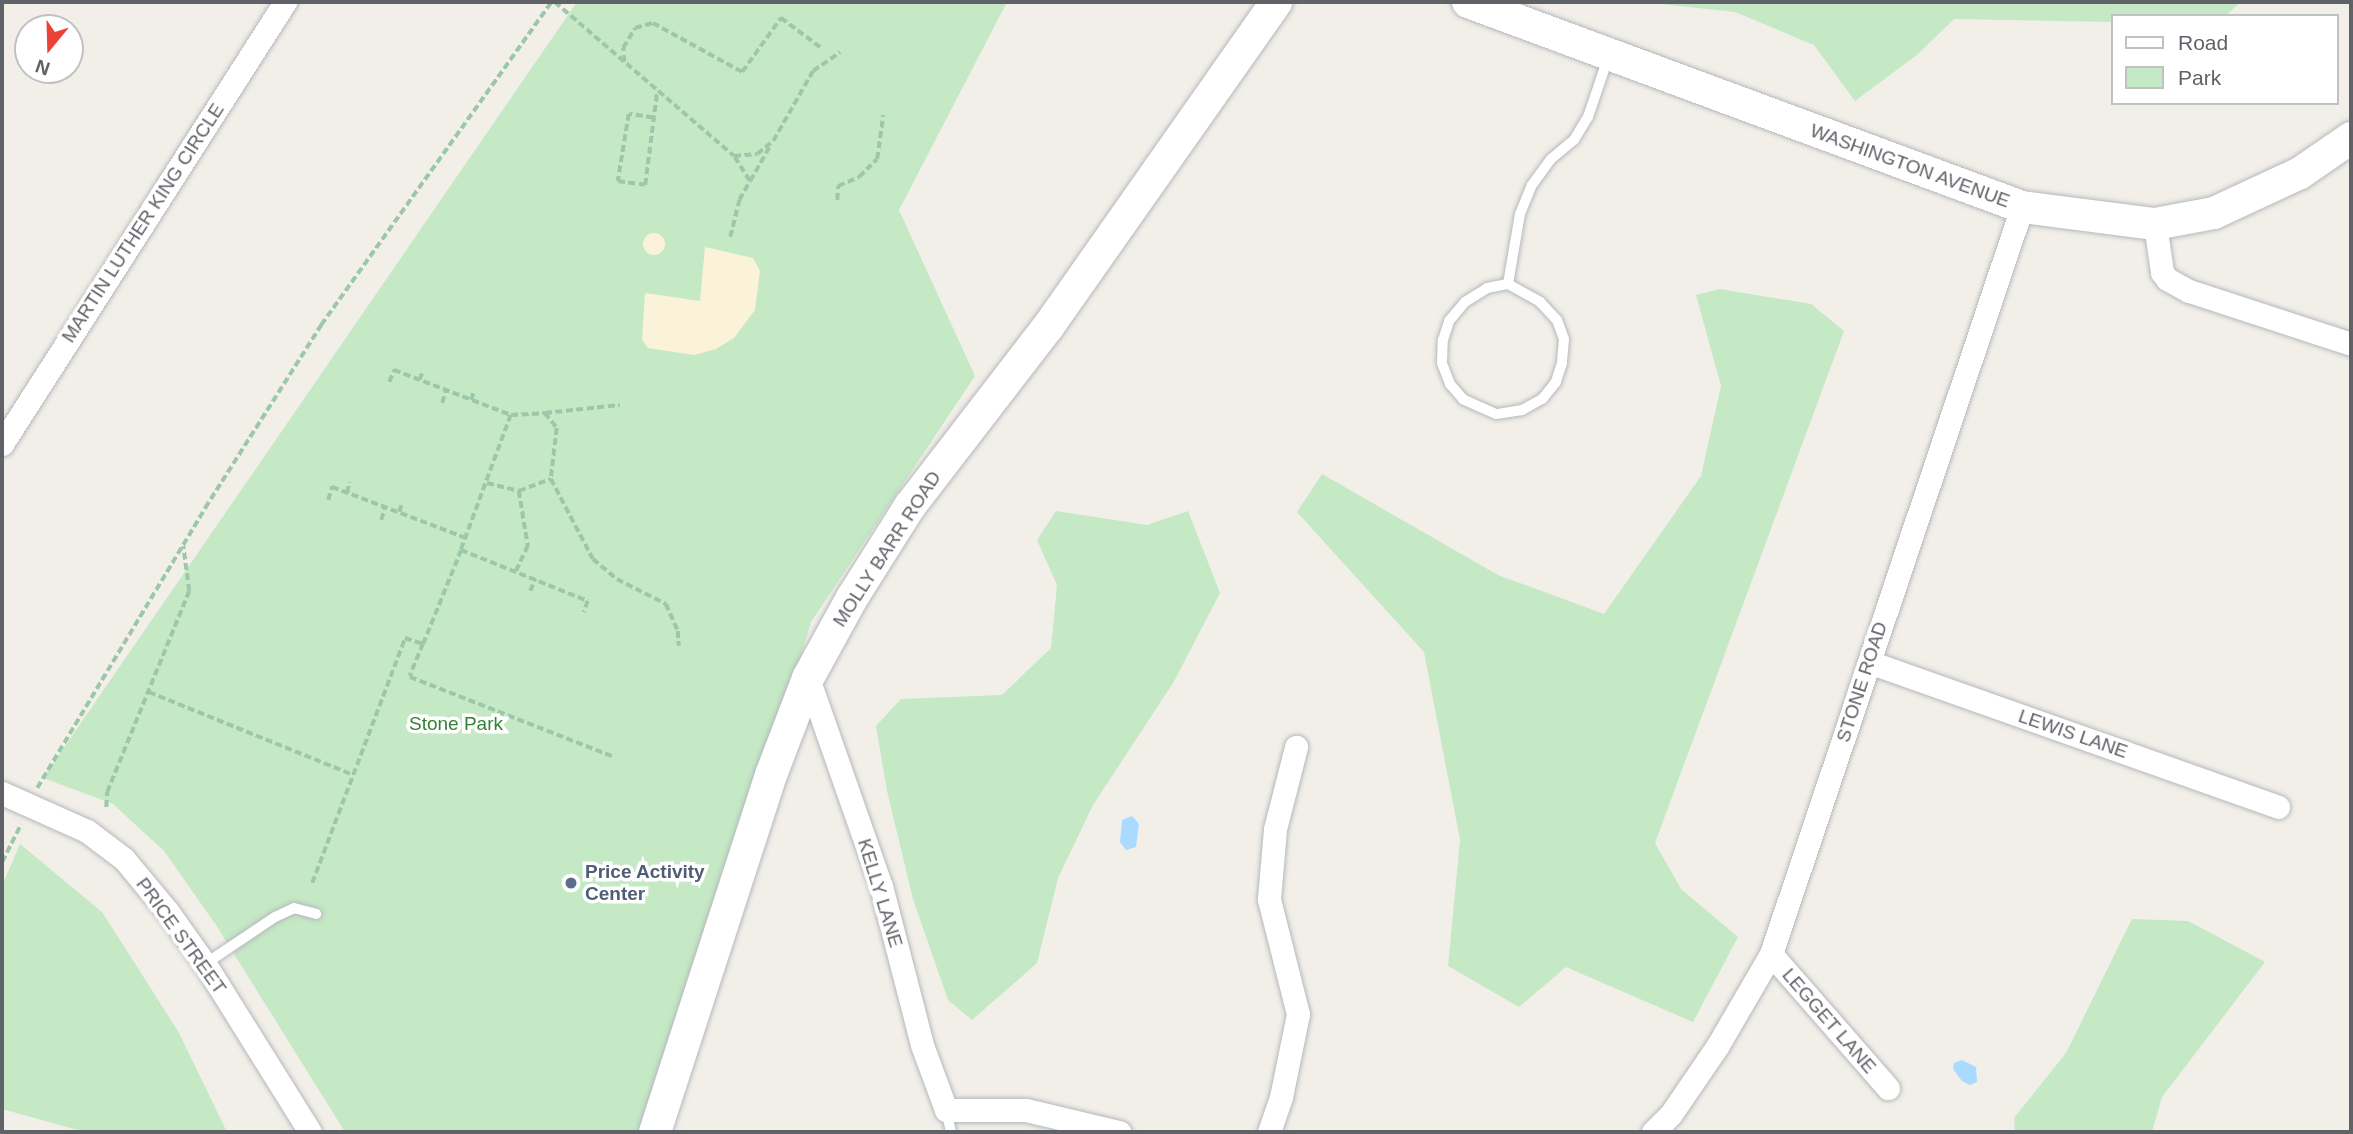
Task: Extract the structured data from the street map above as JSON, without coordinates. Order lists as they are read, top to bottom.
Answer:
{
  "streets": {
    "main road": ["WASHINGTON AVENUE", "MOLLY BARR ROAD"],
    "street": [
      "MARTIN LUTHER KING CIRCLE",
      "STONE ROAD",
      "LEWIS LANE",
      "KELLY LANE",
      "PRICE STREET",
      "LEGGET LANE"
    ]
  },
  "crossings": [
    ["WASHINGTON AVENUE", "STONE ROAD"],
    ["MOLLY BARR ROAD", "KELLY LANE"],
    ["STONE ROAD", "LEWIS LANE"],
    ["STONE ROAD", "LEGGET LANE"]
  ],
  "parks": ["Stone Park"],
  "places": ["Price Activity Center"],
  "legend": ["Road", "Park"],
  "north": "bottom"
}
